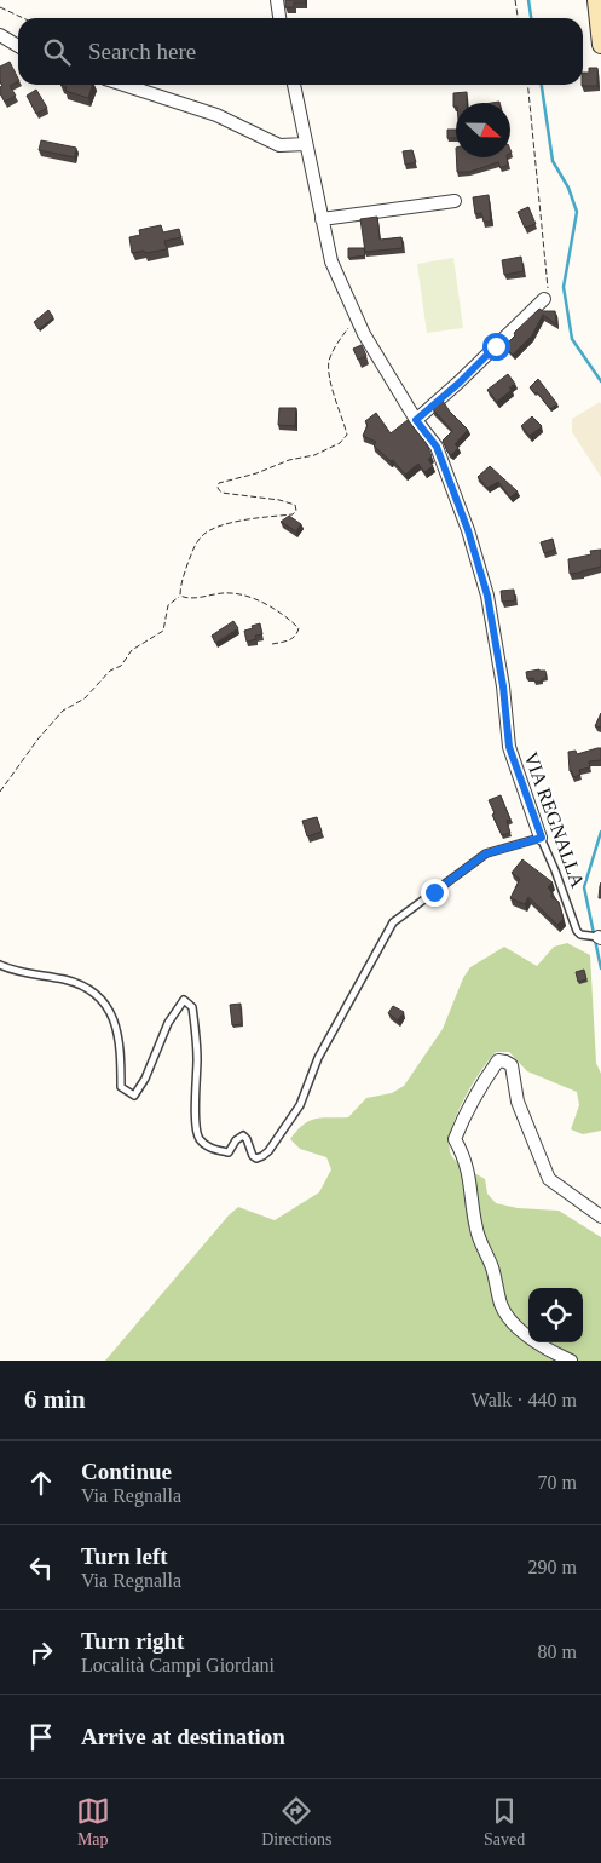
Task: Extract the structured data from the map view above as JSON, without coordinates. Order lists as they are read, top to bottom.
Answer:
{
  "streets": {
    "street": ["VIA REGNALLA"]
  },
  "north": "right",
  "page": {
    "search": "Search here",
    "heading": ["6 min", "Walk · 440 m"],
    "list": [
      ["Continue", "Via Regnalla", "70 m"],
      ["Turn left", "Via Regnalla", "290 m"],
      ["Turn right", "Località Campi Giordani", "80 m"],
      "Arrive at destination"
    ],
    "nav": ["Map", "Directions", "Saved"]
  }
}
